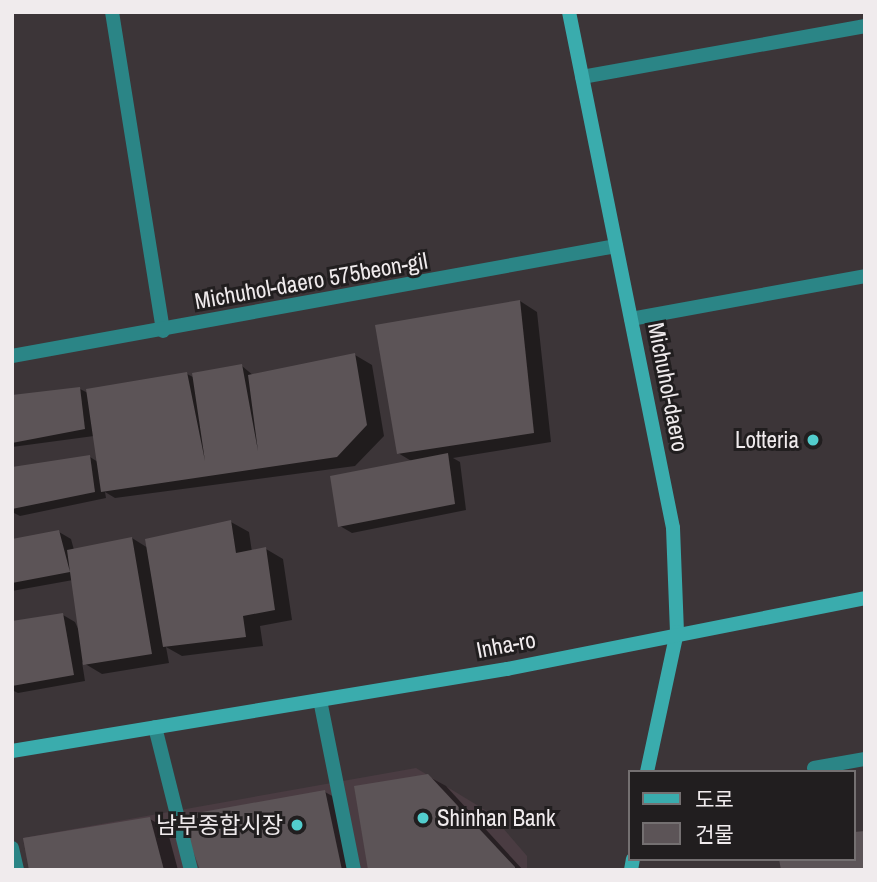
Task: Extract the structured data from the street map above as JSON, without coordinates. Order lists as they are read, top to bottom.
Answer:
{
  "streets": {
    "main road": ["Michuhol-daero", "Inha-ro"],
    "street": ["Michuhol-daero 575beon-gil"]
  },
  "crossings": [
    ["Michuhol-daero 575beon-gil", "Michuhol-daero"],
    ["Michuhol-daero", "Inha-ro"]
  ],
  "places": ["Lotteria", "Shinhan Bank", "남부종합시장"],
  "legend": ["도로", "건물"]
}
